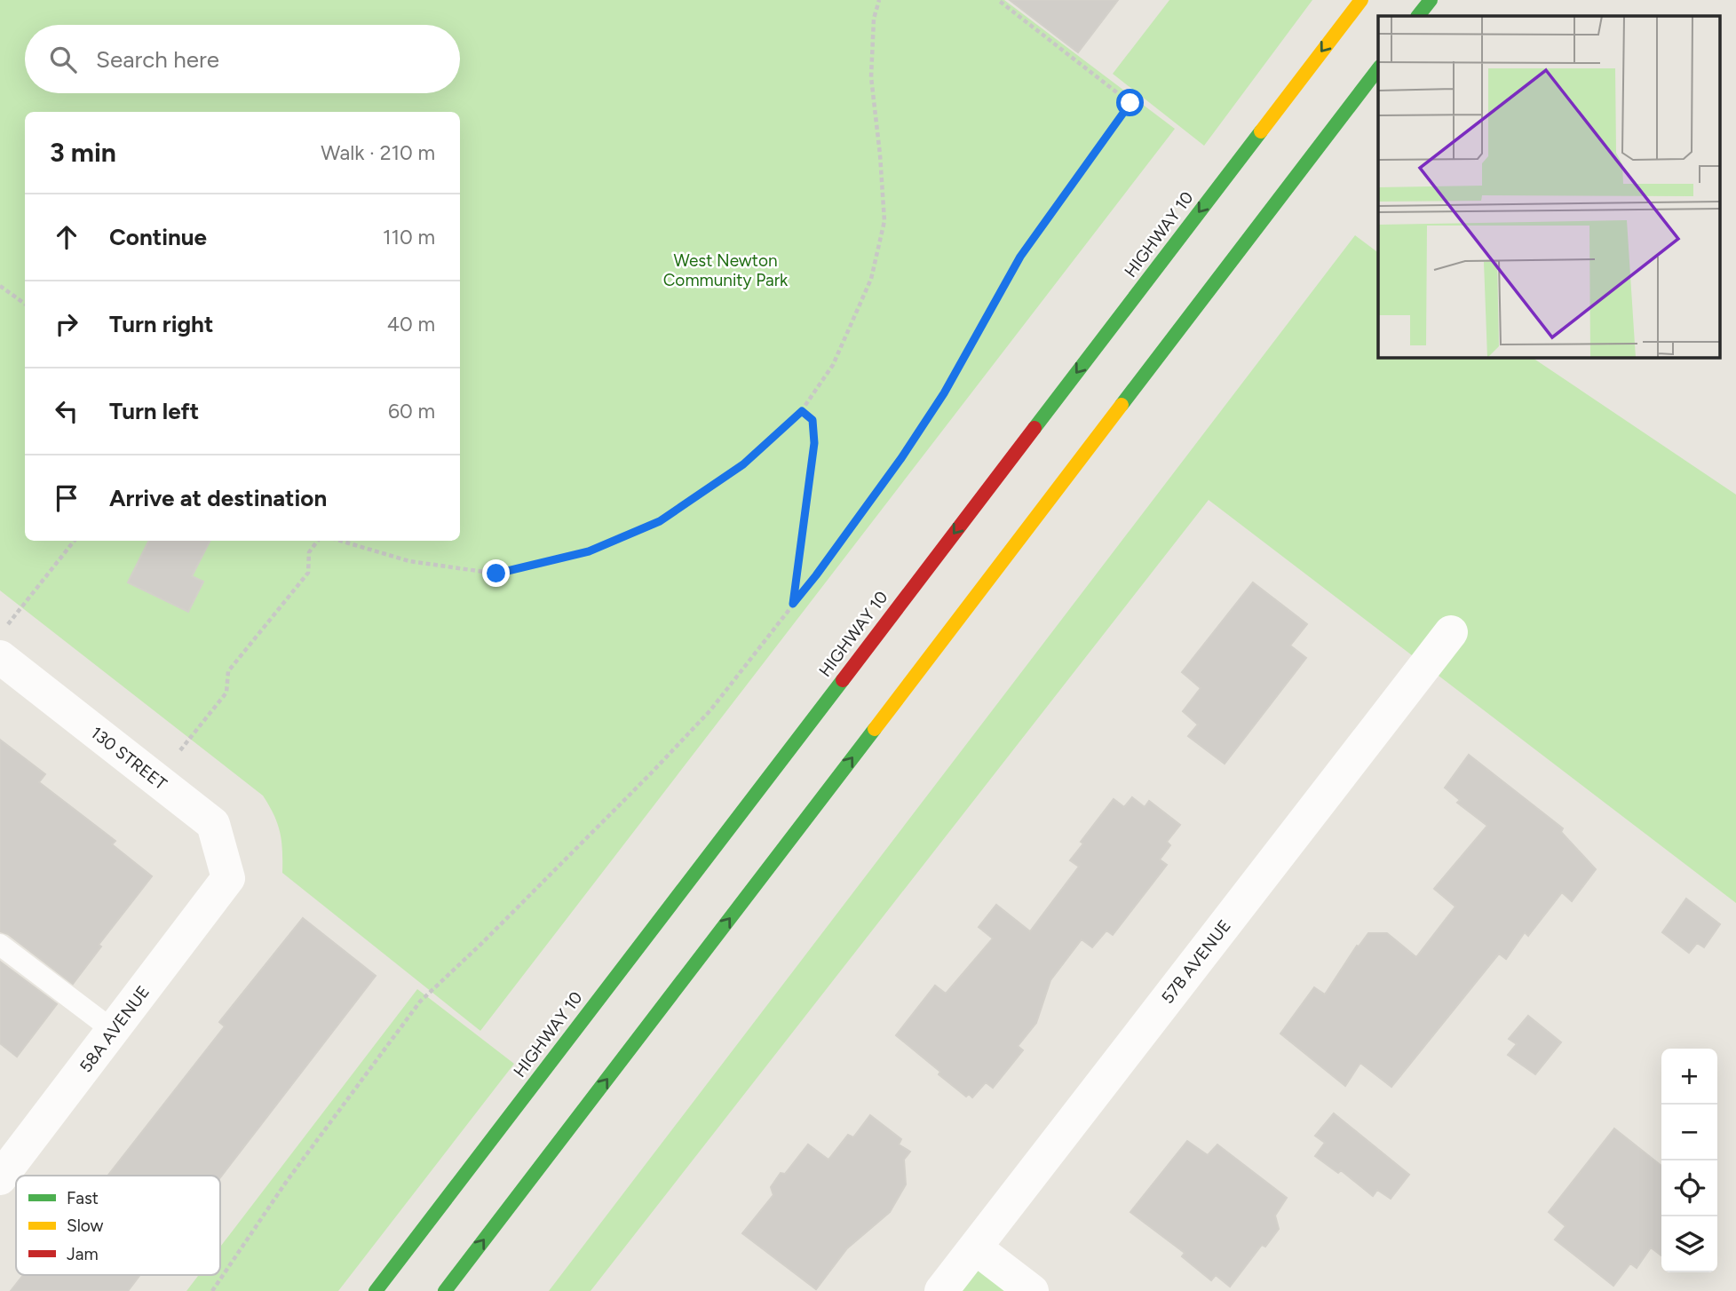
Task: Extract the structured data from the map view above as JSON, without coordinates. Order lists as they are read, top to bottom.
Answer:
{
  "streets": {
    "highway": ["HIGHWAY 10"],
    "street": ["130 STREET", "57B AVENUE", "58A AVENUE"]
  },
  "crossings": [
    ["130 STREET", "58A AVENUE"]
  ],
  "parks": ["West Newton Community Park"],
  "legend": ["Fast", "Slow", "Jam"],
  "page": {
    "search": "Search here",
    "heading": ["3 min", "Walk · 210 m"],
    "list": [
      ["Continue", "110 m"],
      ["Turn right", "40 m"],
      ["Turn left", "60 m"],
      "Arrive at destination"
    ],
    "map_buttons": ["+", "−"]
  }
}
